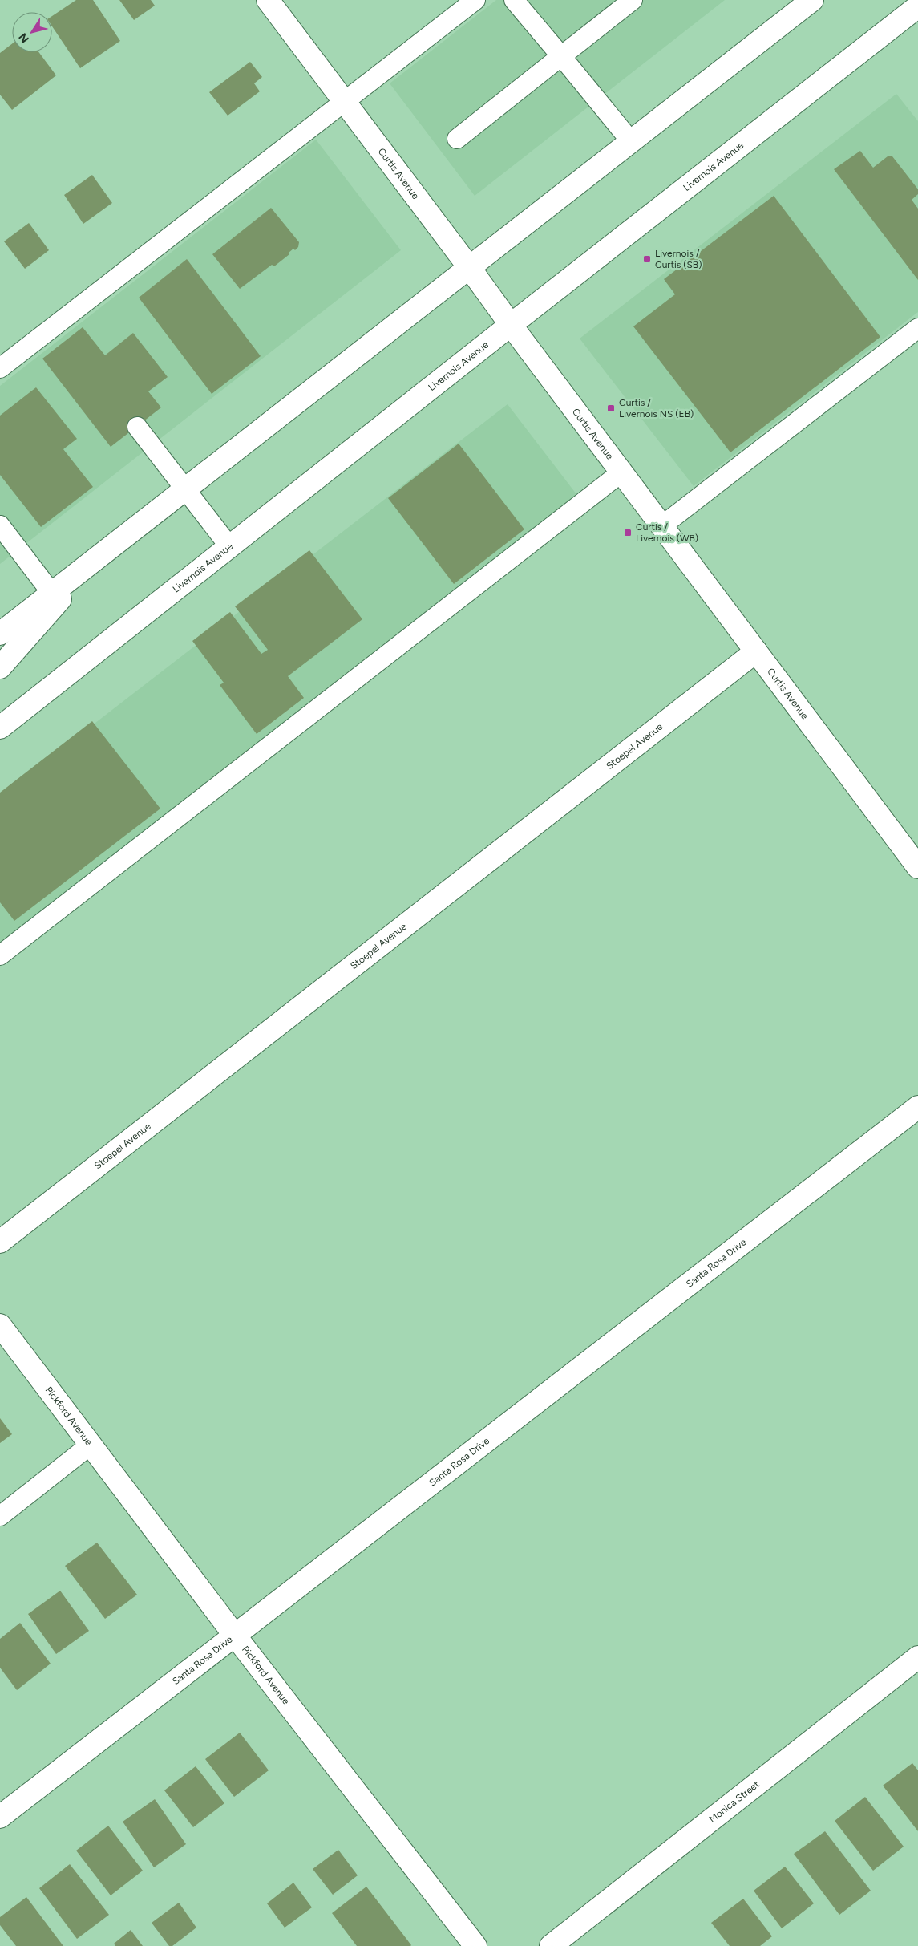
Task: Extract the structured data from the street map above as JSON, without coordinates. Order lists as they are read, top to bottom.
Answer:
{
  "streets": {
    "street": [
      "Livernois Avenue",
      "Curtis Avenue",
      "Stoepel Avenue",
      "Santa Rosa Drive",
      "Pickford Avenue",
      "Monica Street"
    ]
  },
  "crossings": [
    ["Livernois Avenue", "Curtis Avenue"],
    ["Curtis Avenue", "Stoepel Avenue"],
    ["Santa Rosa Drive", "Pickford Avenue"]
  ],
  "places": {
    "transit": ["Livernois / Curtis (SB)", "Curtis / Livernois NS (EB)", "Curtis / Livernois (WB)"]
  },
  "north": "bottom left"
}
